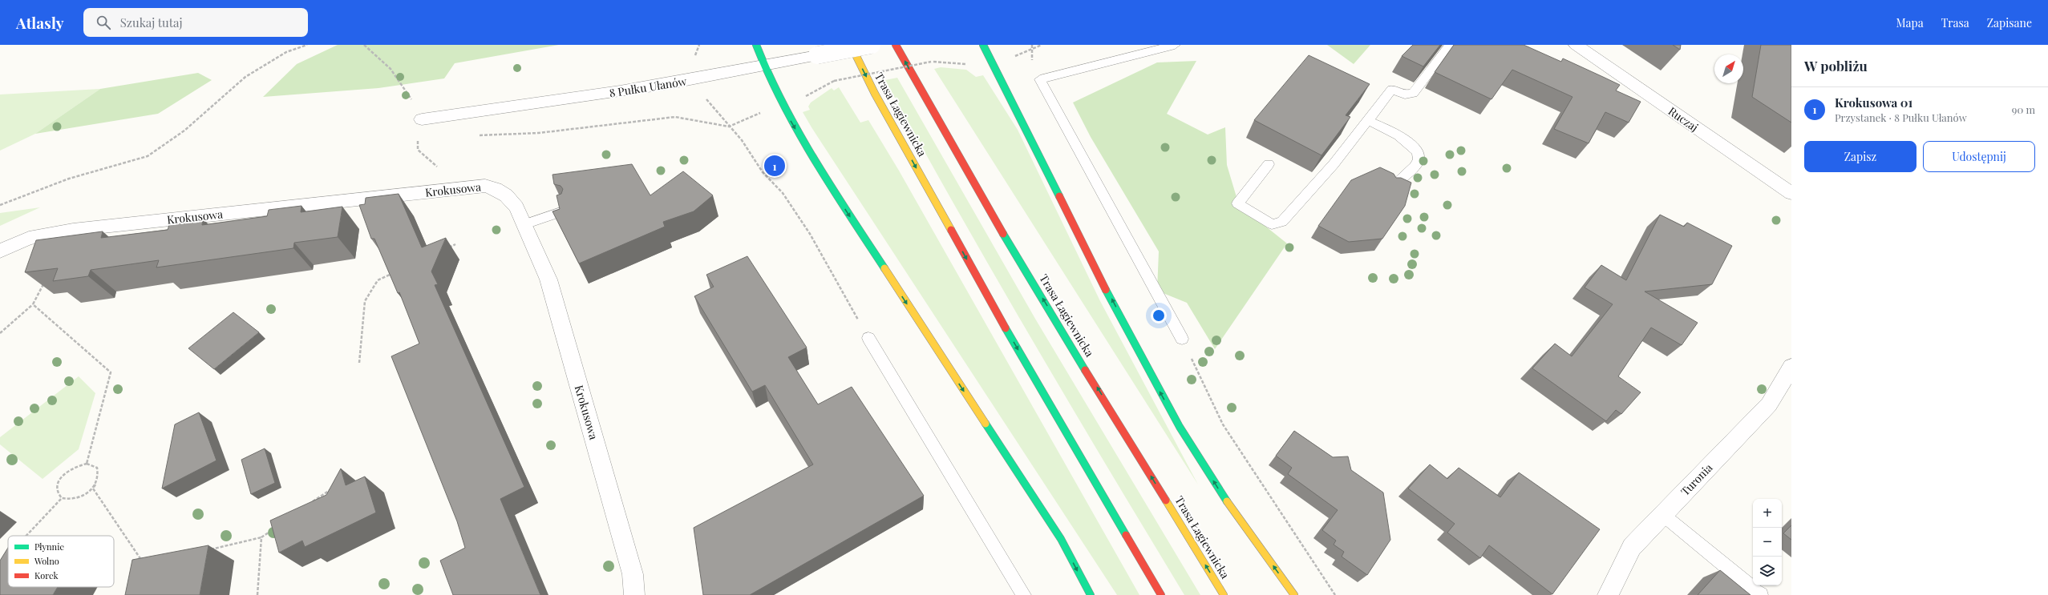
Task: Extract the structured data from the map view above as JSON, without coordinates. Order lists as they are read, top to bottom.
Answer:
{
  "streets": {
    "main road": ["Trasa Łagiewnicka"],
    "street": [
      "8 Pułku Ułanów",
      "Ruczaj",
      "Krokusowa",
      "Turonia"
    ]
  },
  "legend": ["Płynnie", "Wolno", "Korek"],
  "north": "top right",
  "page": {
    "header": "Atlasly",
    "search": "Szukaj tutaj",
    "nav": ["Mapa", "Trasa", "Zapisane"],
    "heading": "W pobliżu",
    "list": [
      {
        "mark": "1",
        "name": "Krokusowa 01",
        "note": "Przystanek · 8 Pułku Ułanów",
        "value": "90 m"
      }
    ],
    "buttons": ["Zapisz", "Udostępnij"],
    "pins": "1",
    "map_buttons": ["+", "−"]
  }
}
